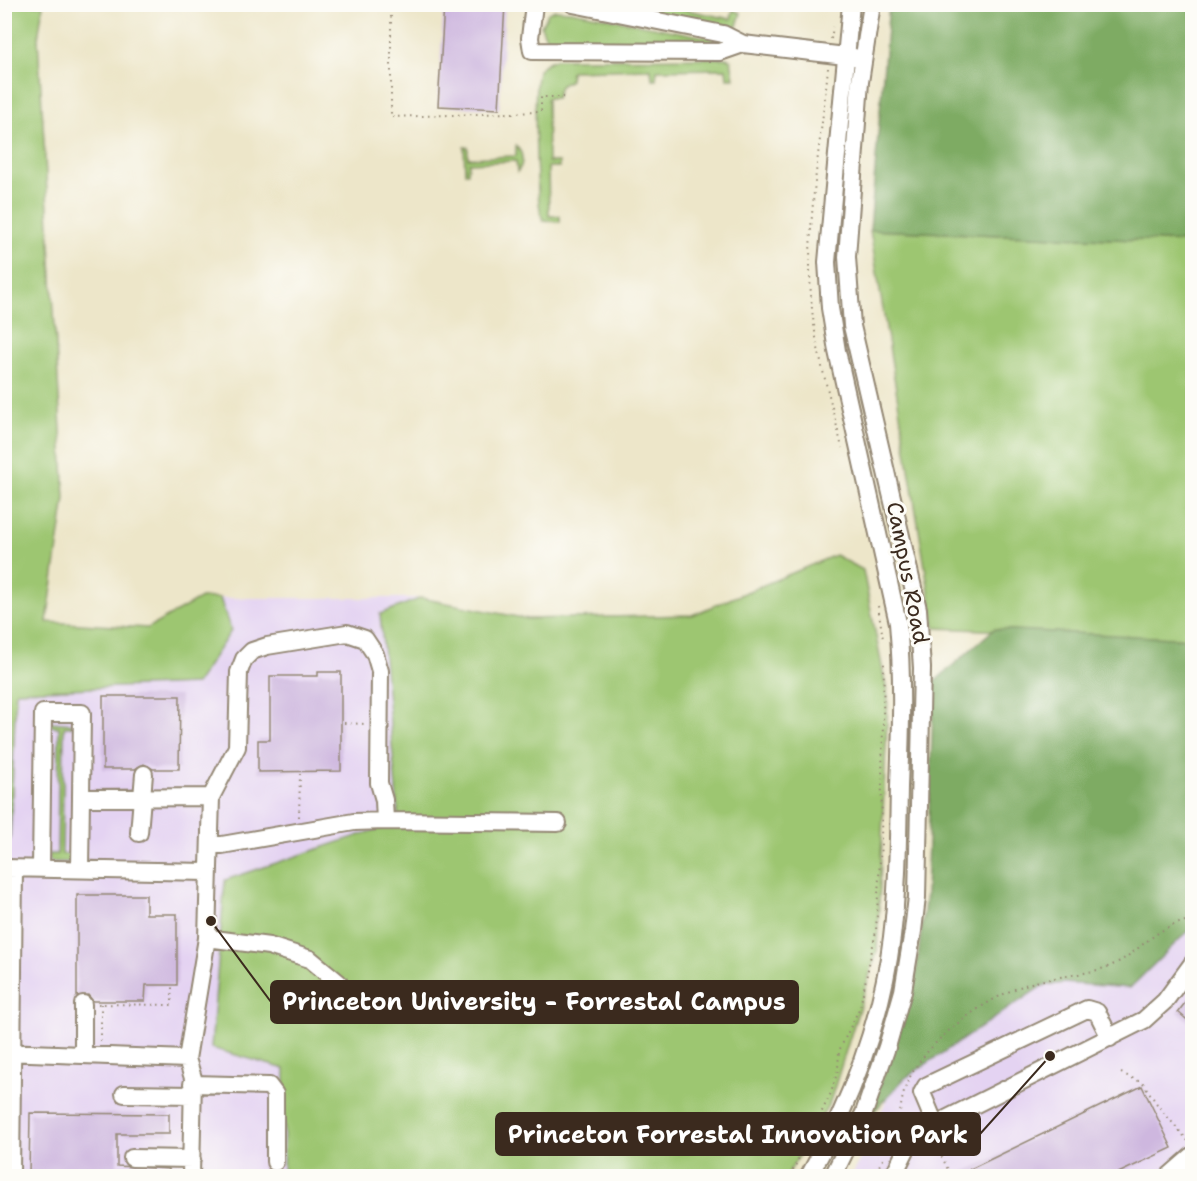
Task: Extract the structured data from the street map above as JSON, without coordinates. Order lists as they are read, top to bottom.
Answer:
{
  "streets": {
    "street": ["Campus Road"]
  },
  "places": ["Princeton University - Forrestal Campus", "Princeton Forrestal Innovation Park"]
}
